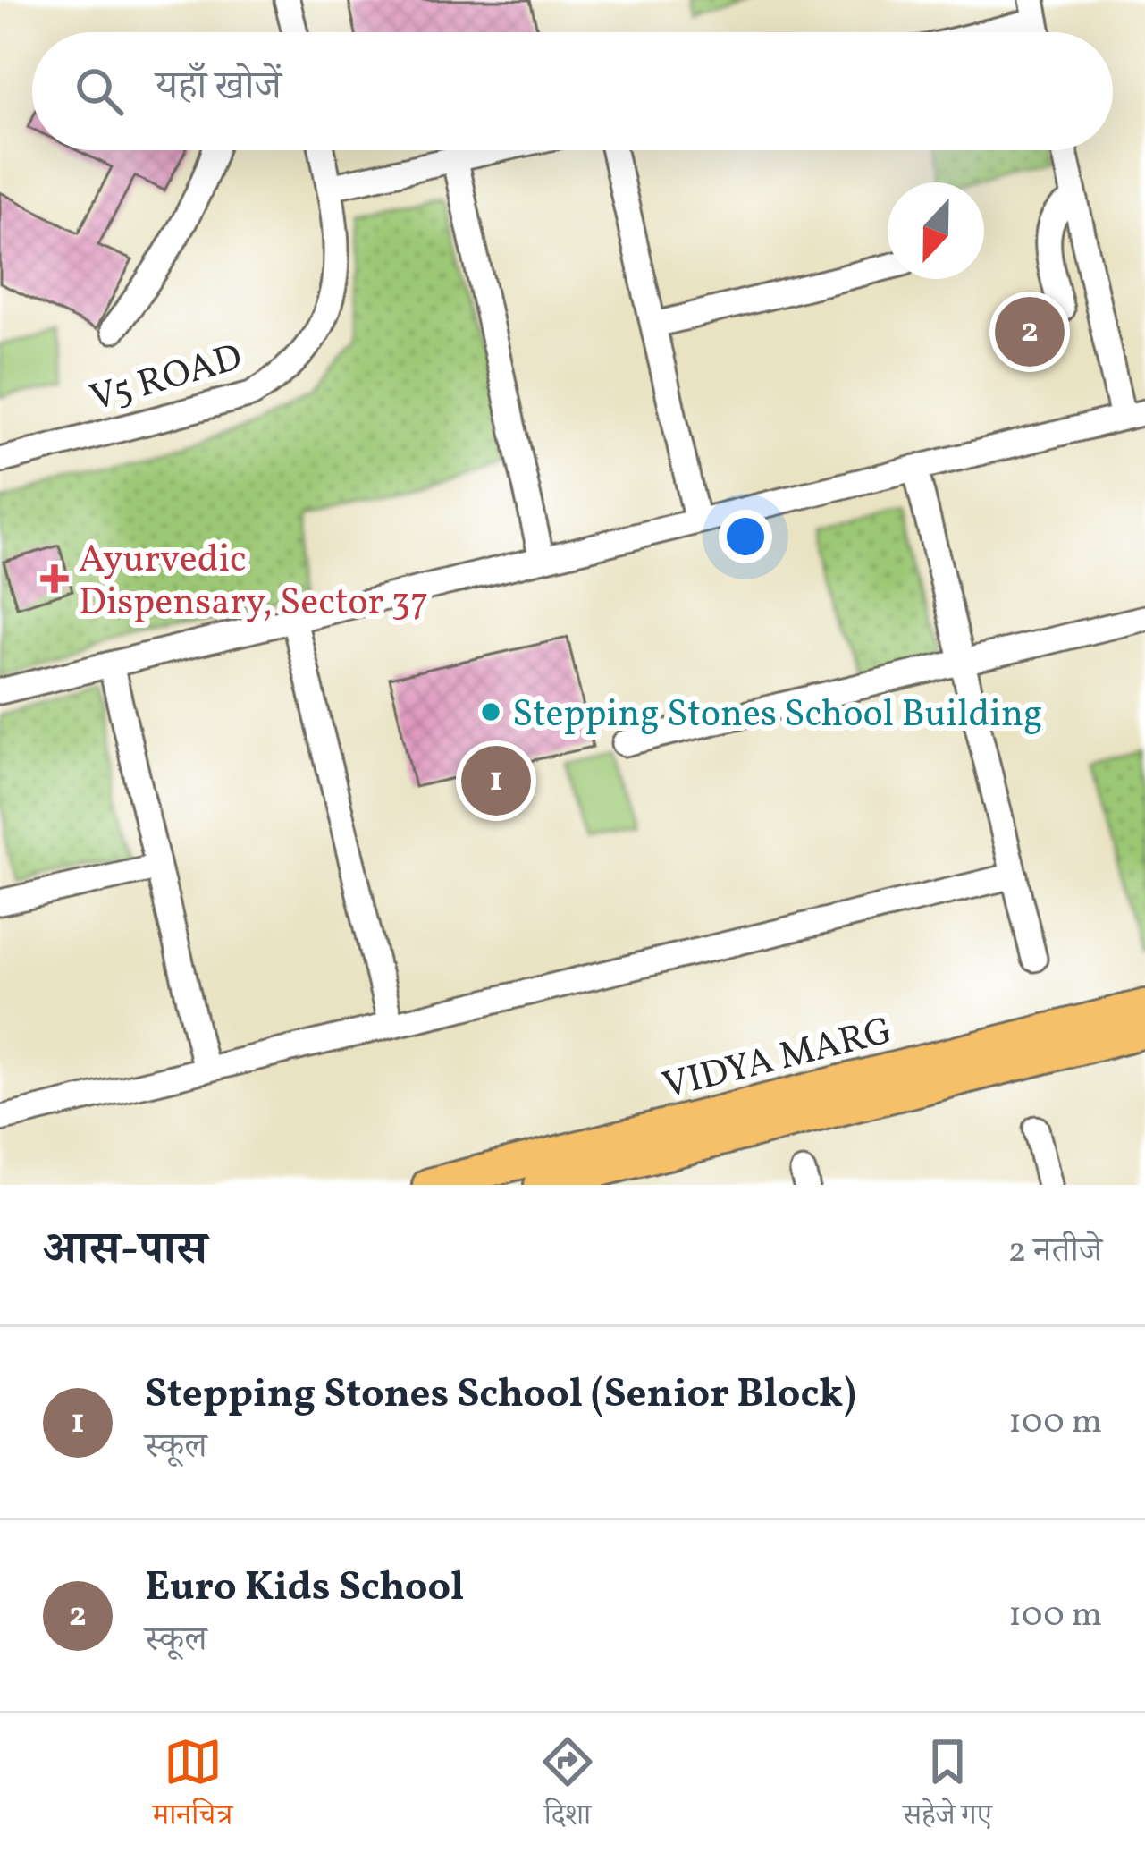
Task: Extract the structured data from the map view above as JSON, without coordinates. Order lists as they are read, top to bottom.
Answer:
{
  "streets": {
    "main road": ["VIDYA MARG"],
    "street": ["V5 ROAD"]
  },
  "places": {
    "health": ["Ayurvedic Dispensary, Sector 37"],
    "other": ["Stepping Stones School Building"]
  },
  "north": "bottom",
  "page": {
    "search": "यहाँ खोजें",
    "pins": ["2", "1"],
    "heading": ["आस-पास", "2 नतीजे"],
    "list": [
      {
        "mark": "1",
        "name": "Stepping Stones School (Senior Block)",
        "note": "स्कूल",
        "value": "100 m"
      },
      {
        "mark": "2",
        "name": "Euro Kids School",
        "note": "स्कूल",
        "value": "100 m"
      }
    ],
    "nav": ["मानचित्र", "दिशा", "सहेजे गए"]
  }
}
